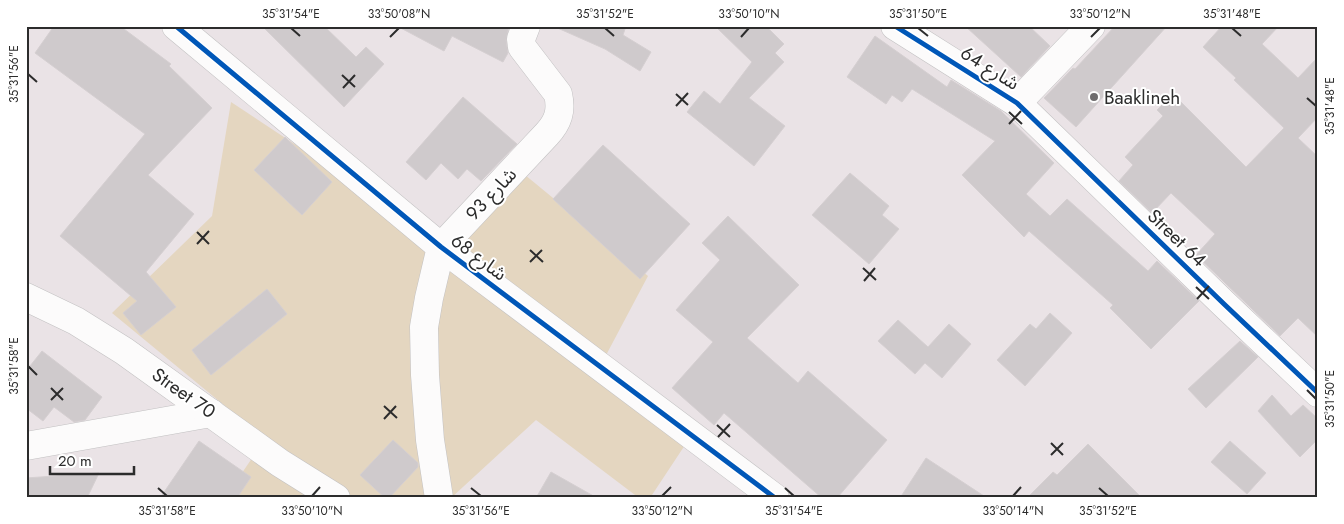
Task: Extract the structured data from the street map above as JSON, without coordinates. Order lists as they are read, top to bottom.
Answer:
{
  "streets": {
    "street": [
      "شارع 64",
      "شارع 93",
      "Street 64",
      "شارع 68",
      "Street 70"
    ]
  },
  "crossings": [
    ["شارع 64", "Street 64"],
    ["شارع 93", "شارع 68"]
  ],
  "places": ["Baaklineh"],
  "scale_bar": "20 m",
  "coordinates": [
    "35°31'54\"E",
    "33°50'08\"N",
    "35°31'52\"E",
    "33°50'10\"N",
    "35°31'50\"E",
    "33°50'12\"N",
    "35°31'48\"E",
    "35°31'56\"E",
    "35°31'58\"E",
    "33°50'14\"N"
  ]
}
